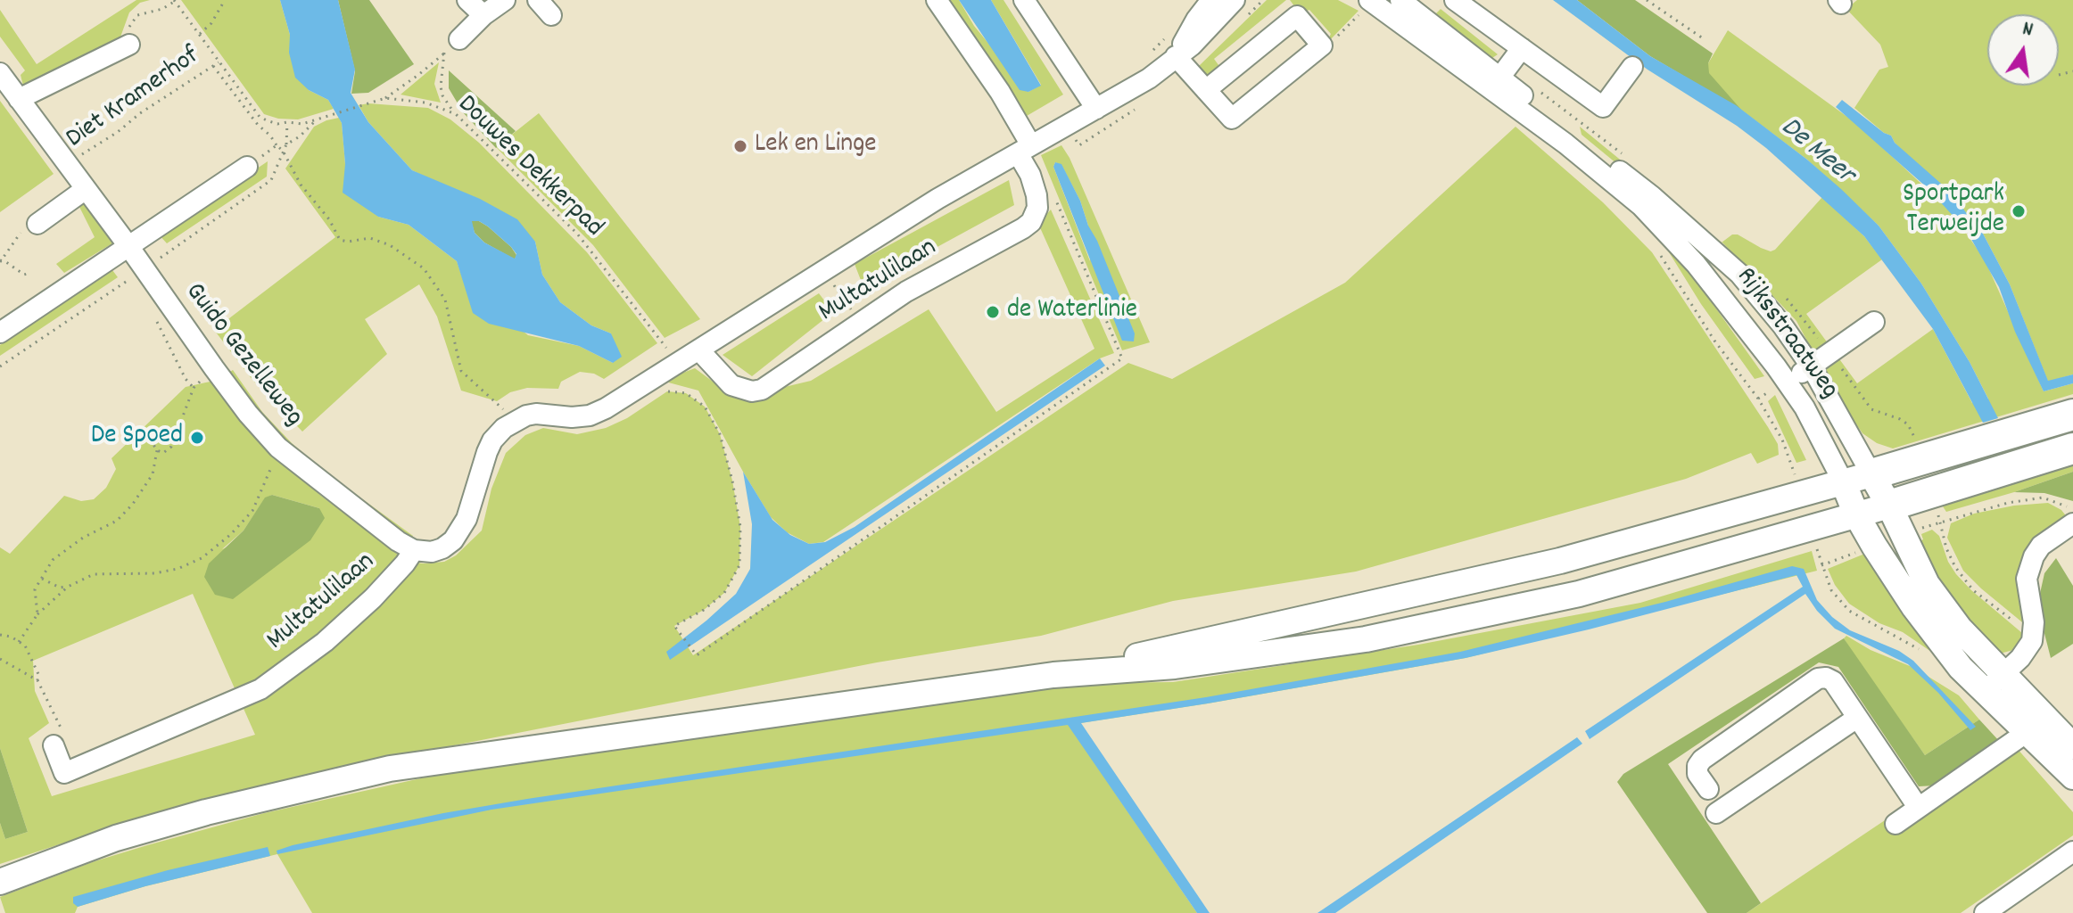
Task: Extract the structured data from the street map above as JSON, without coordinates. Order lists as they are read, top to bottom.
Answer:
{
  "streets": {
    "main road": ["Rijksstraatweg"],
    "street": ["Multatulilaan", "Guido Gezelleweg"],
    "path": ["Diet Kramerhof", "Douwes Dekkerpad"]
  },
  "crossings": [
    ["Diet Kramerhof", "Douwes Dekkerpad"],
    ["Diet Kramerhof", "Guido Gezelleweg"],
    ["Multatulilaan", "Guido Gezelleweg"]
  ],
  "water": ["De Meer"],
  "places": [
    "Lek en Linge",
    "Sportpark Terweijde",
    "de Waterlinie",
    "De Spoed"
  ],
  "north": "top"
}
